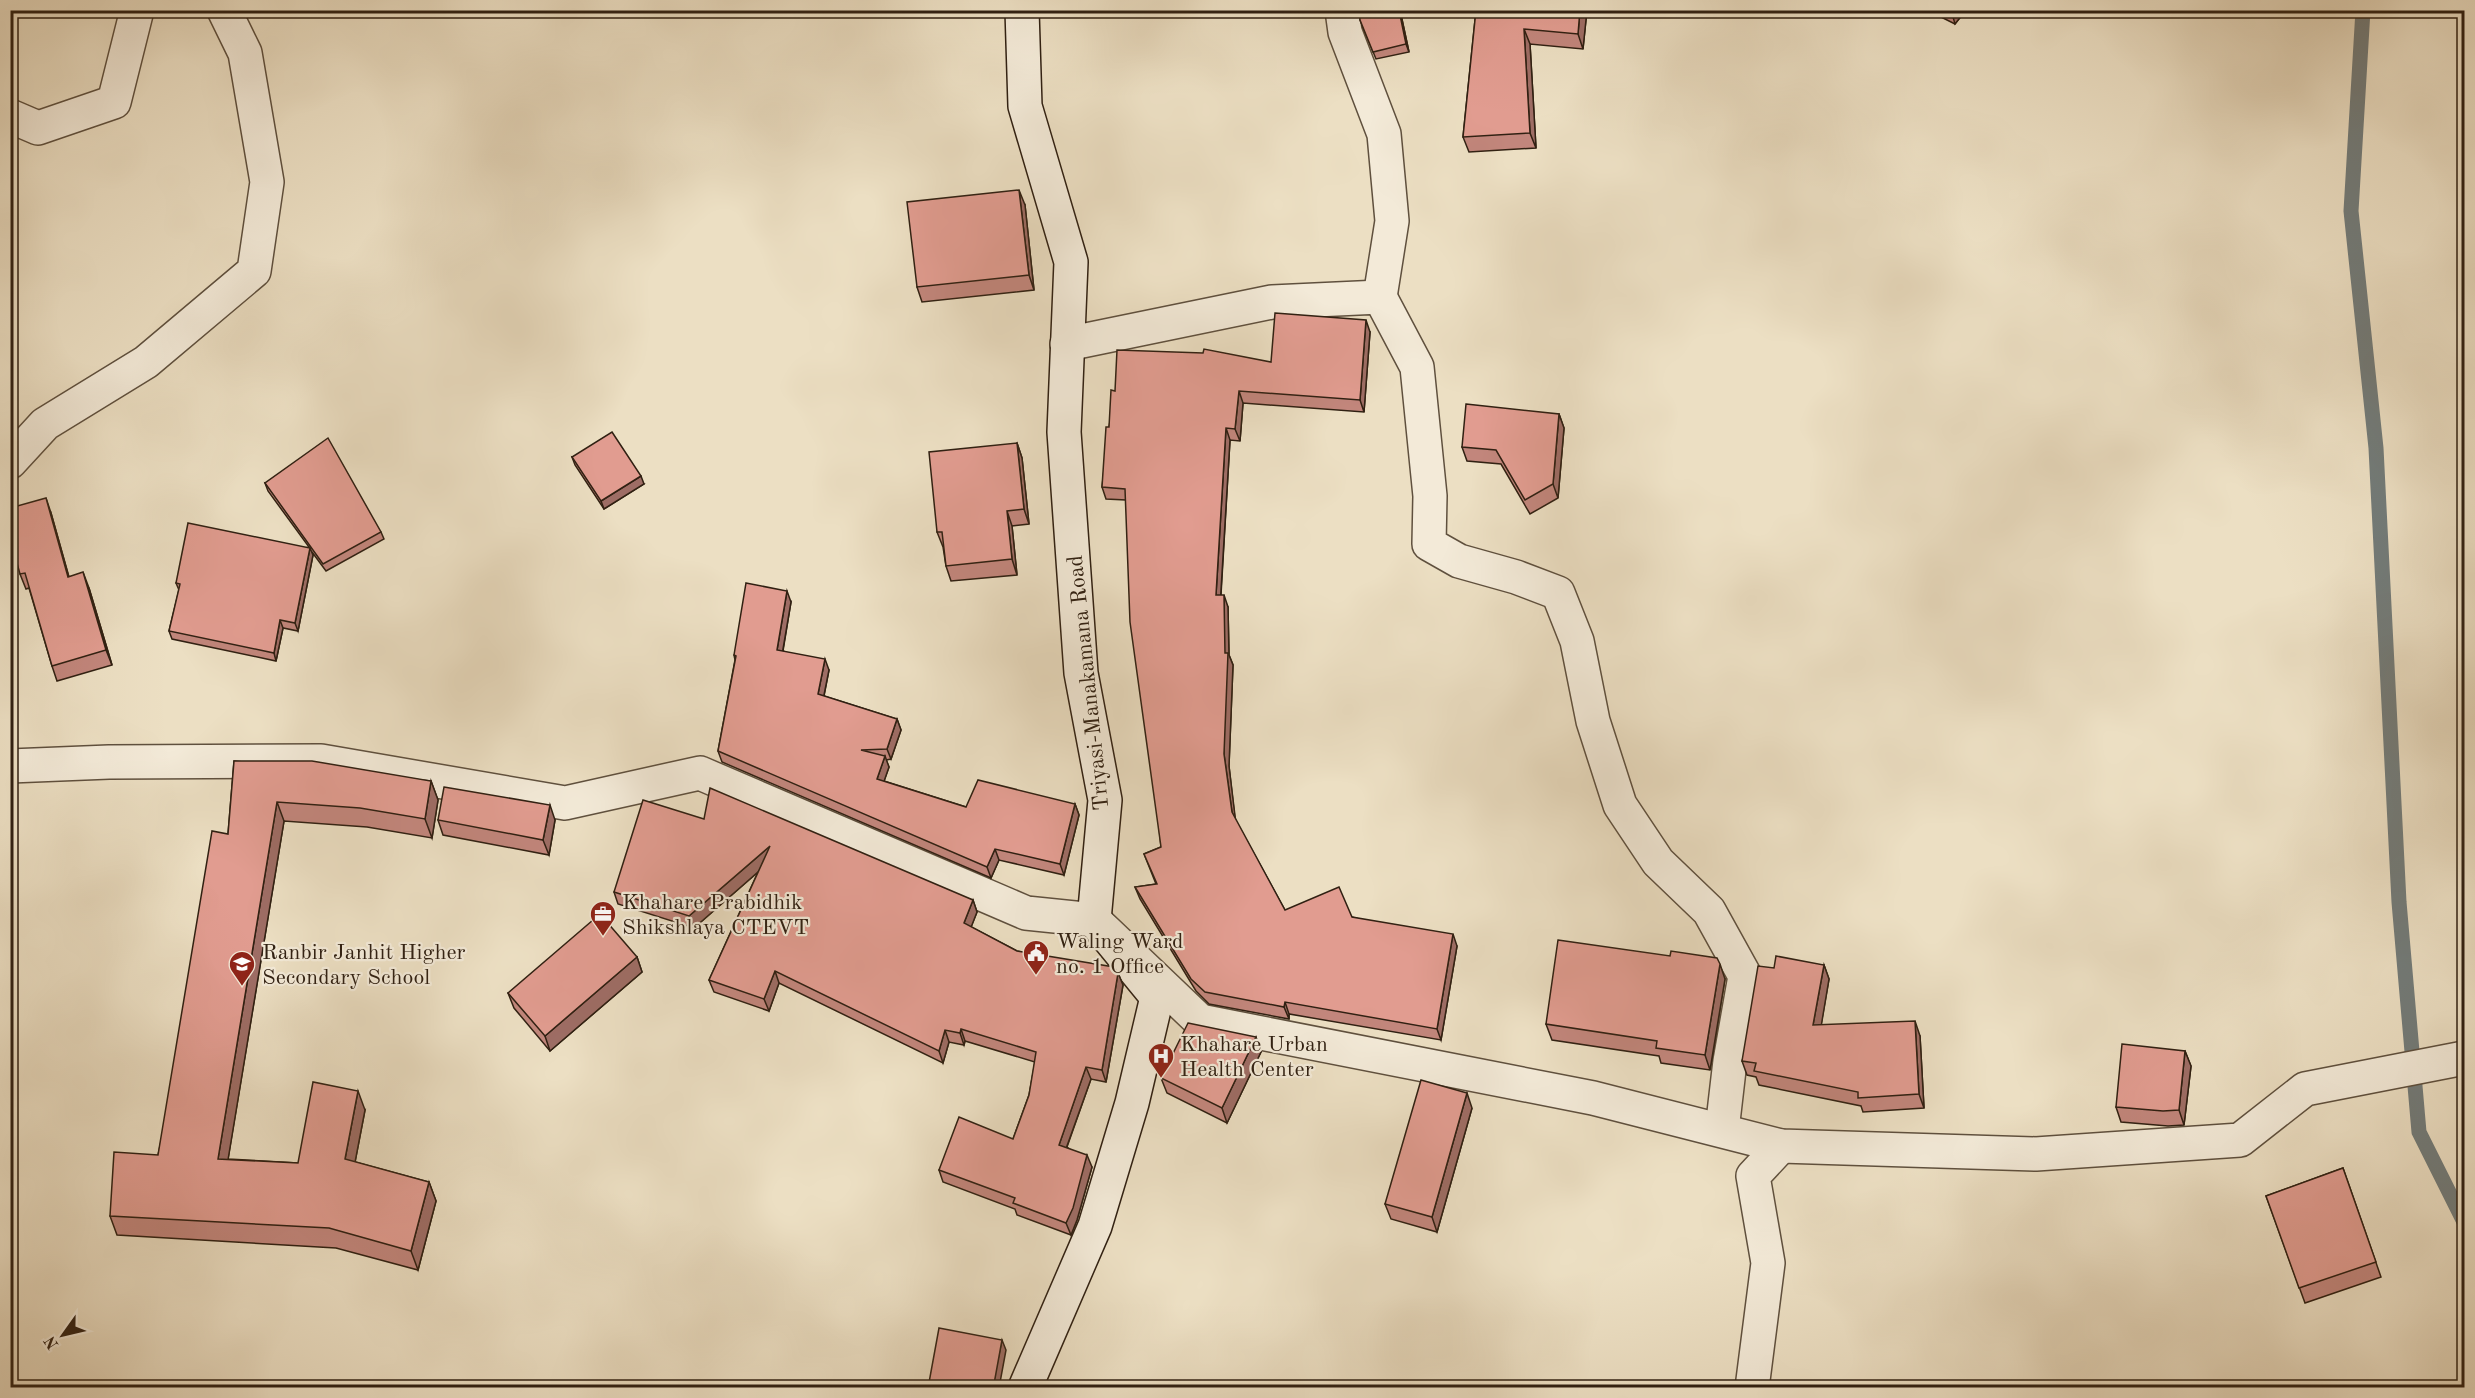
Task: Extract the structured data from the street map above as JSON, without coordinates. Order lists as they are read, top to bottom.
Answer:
{
  "streets": {
    "street": ["Triyasi-Manakamana Road"]
  },
  "places": {
    "office": ["Khahare Prabidhik Shikshlaya CTEVT"],
    "public building": ["Waling Ward no. 1 Office"],
    "school or university": ["Ranbir Janhit Higher Secondary School"],
    "hospital": ["Khahare Urban Health Center"]
  },
  "north": "bottom left"
}
